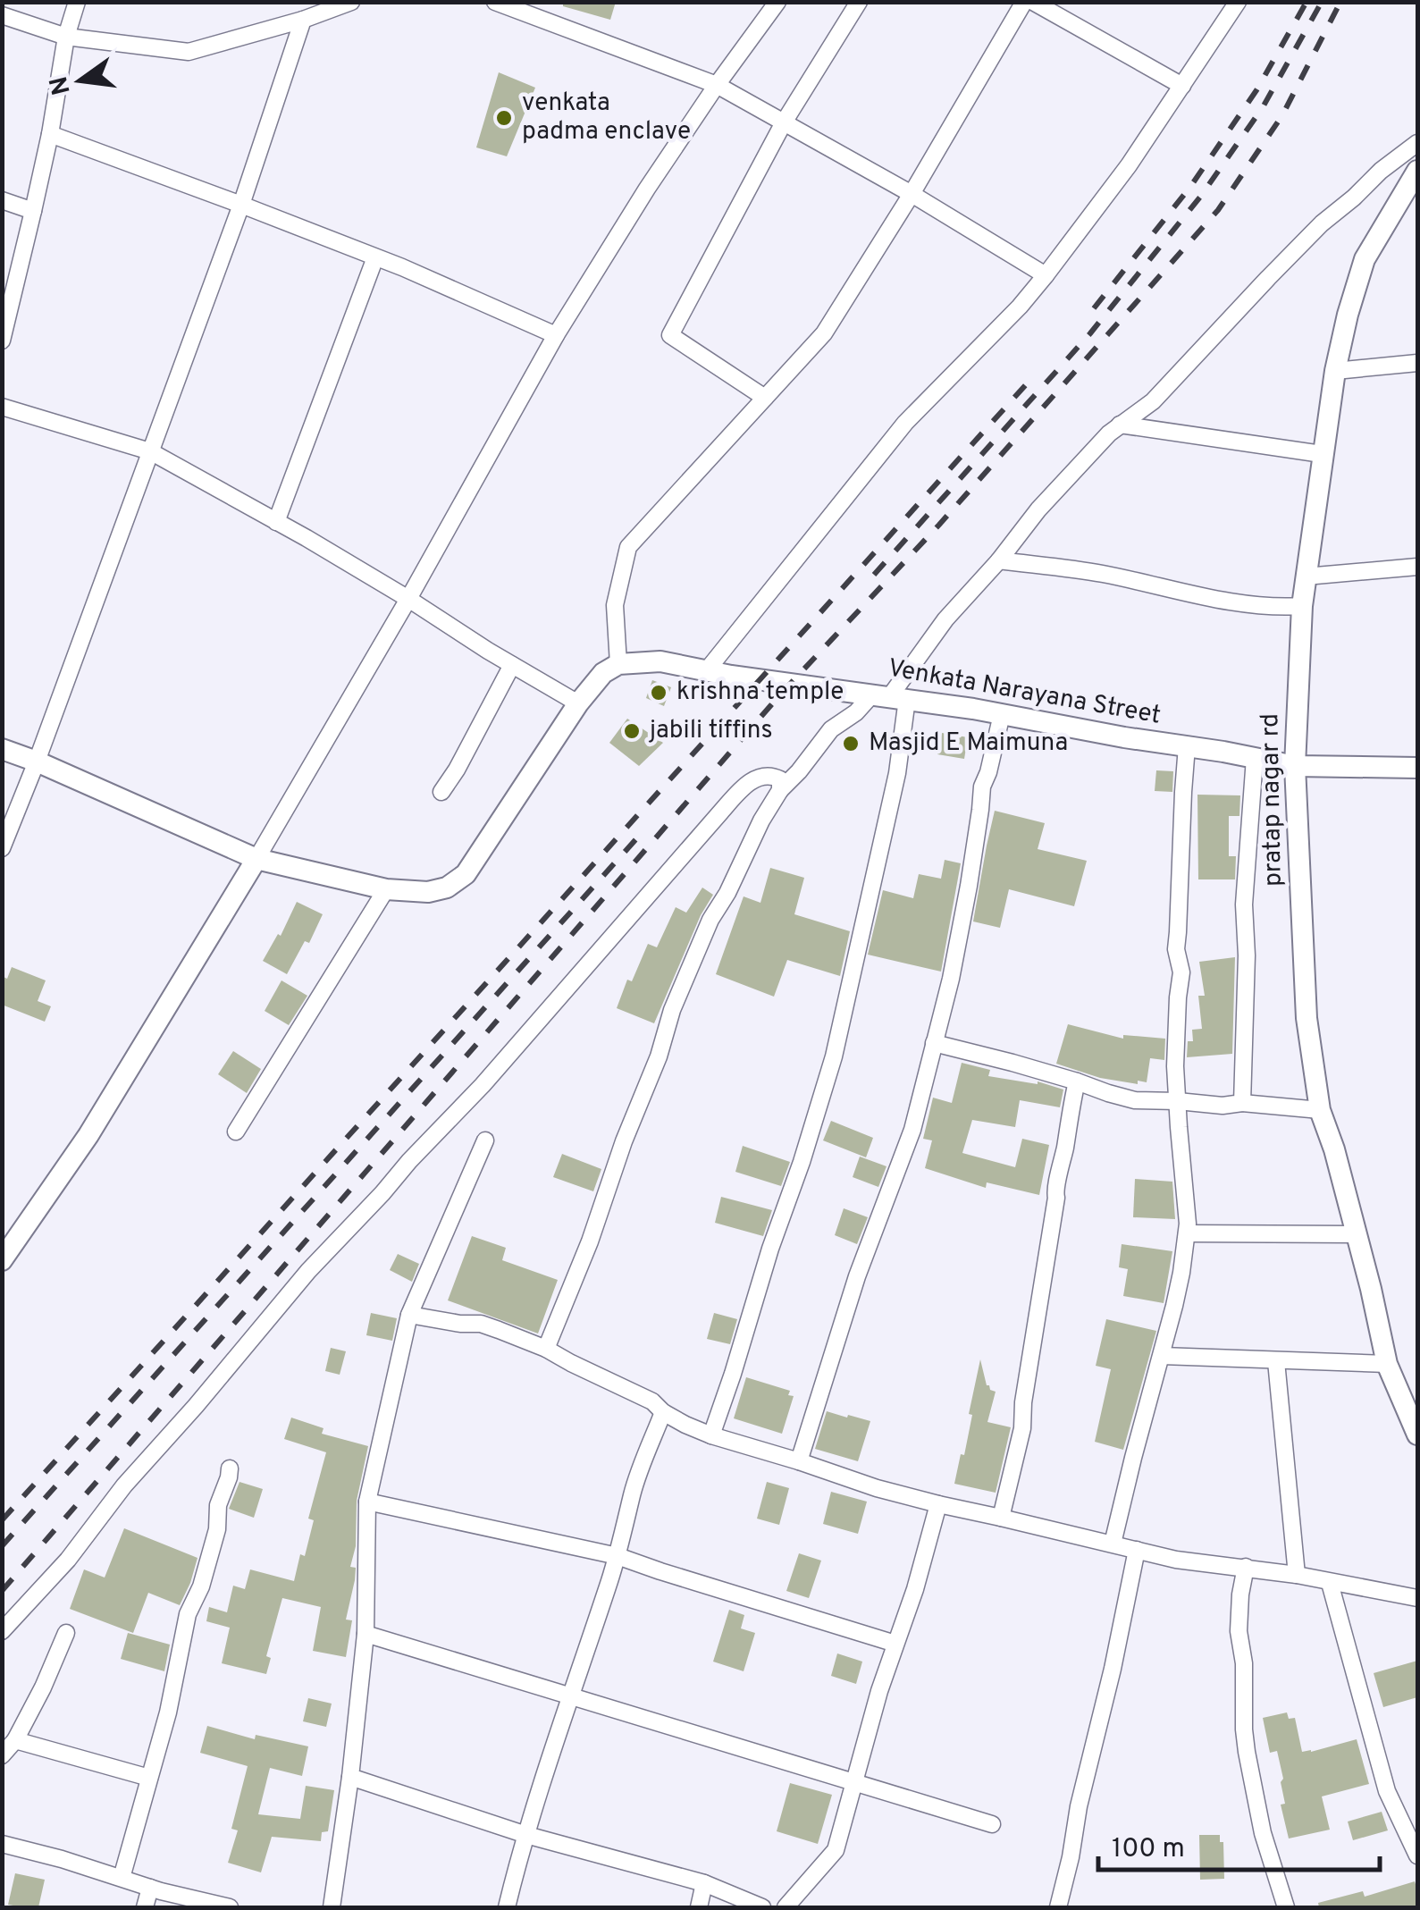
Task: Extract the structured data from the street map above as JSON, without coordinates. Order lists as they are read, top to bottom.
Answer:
{
  "streets": {
    "street": ["Venkata Narayana Street", "pratap nagar rd"]
  },
  "crossings": [
    ["Venkata Narayana Street", "pratap nagar rd"]
  ],
  "places": [
    "venkata padma enclave",
    "krishna temple",
    "jabili tiffins",
    "Masjid E Maimuna"
  ],
  "scale_bar": "100 m",
  "north": "left"
}
